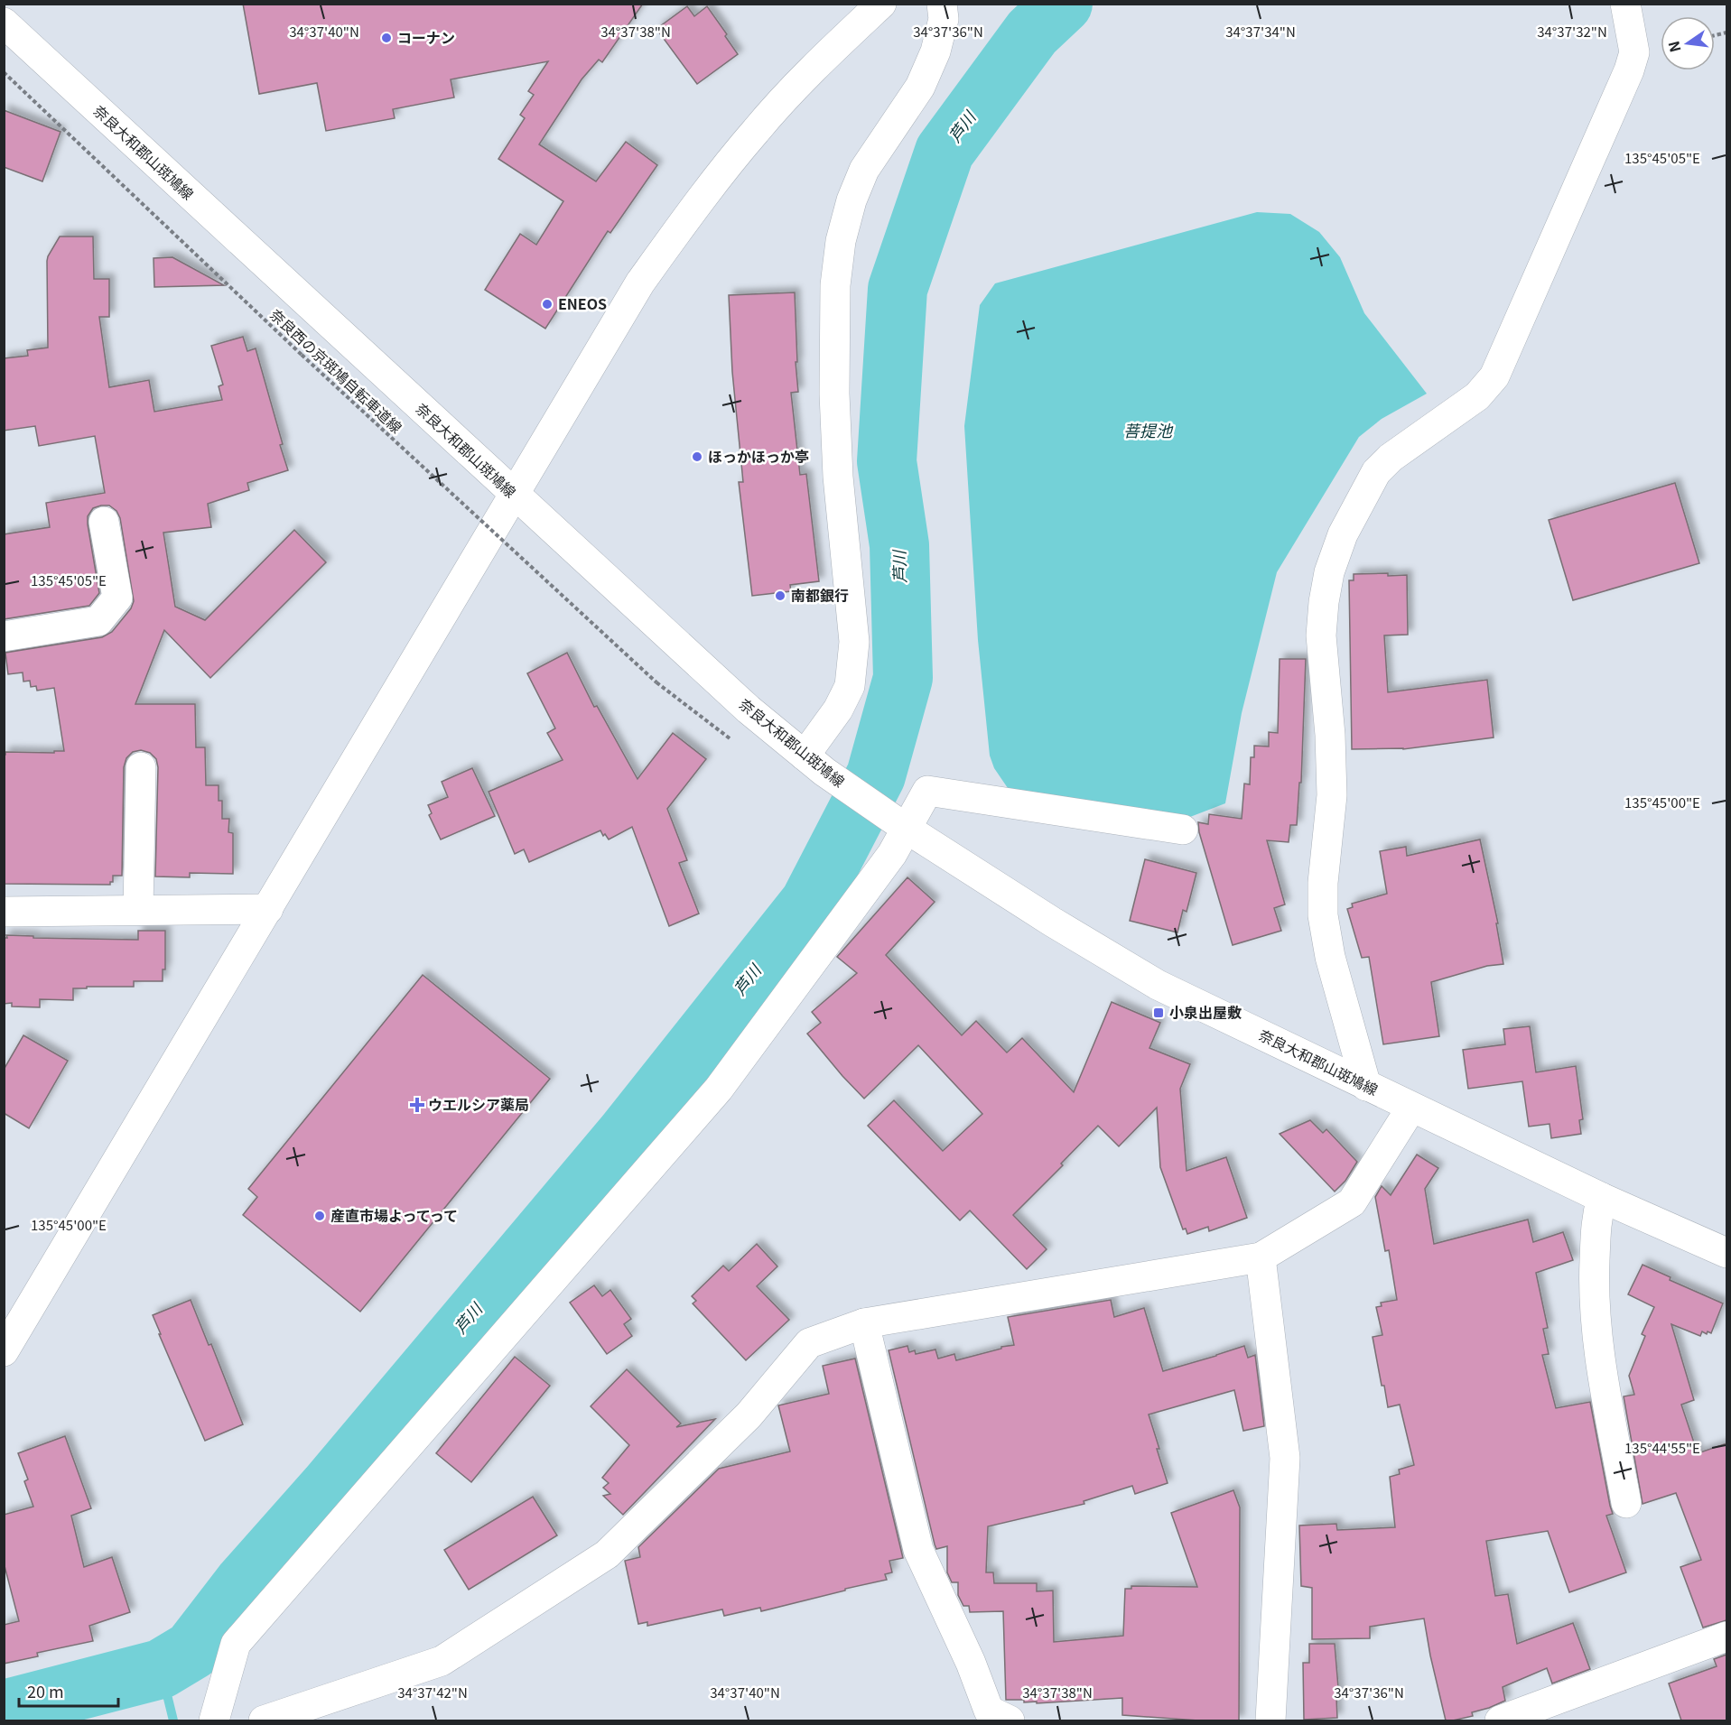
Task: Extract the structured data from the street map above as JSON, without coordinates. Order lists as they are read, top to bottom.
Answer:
{
  "streets": {
    "street": ["奈良大和郡山斑鳩線"],
    "path": ["奈良西の京斑鳩自転車道線"]
  },
  "water": ["芦川", "菩提池"],
  "places": {
    "other": [
      "コーナン",
      "ENEOS",
      "ほっかほっか亭",
      "南都銀行",
      "産直市場よってって"
    ],
    "transit": ["小泉出屋敷"],
    "health": ["ウエルシア薬局"]
  },
  "scale_bar": "20 m",
  "north": "left",
  "coordinates": [
    "34°37'40\"N",
    "34°37'38\"N",
    "34°37'36\"N",
    "34°37'34\"N",
    "34°37'32\"N",
    "135°45'05\"E",
    "135°45'00\"E",
    "135°44'55\"E",
    "34°37'42\"N"
  ]
}
